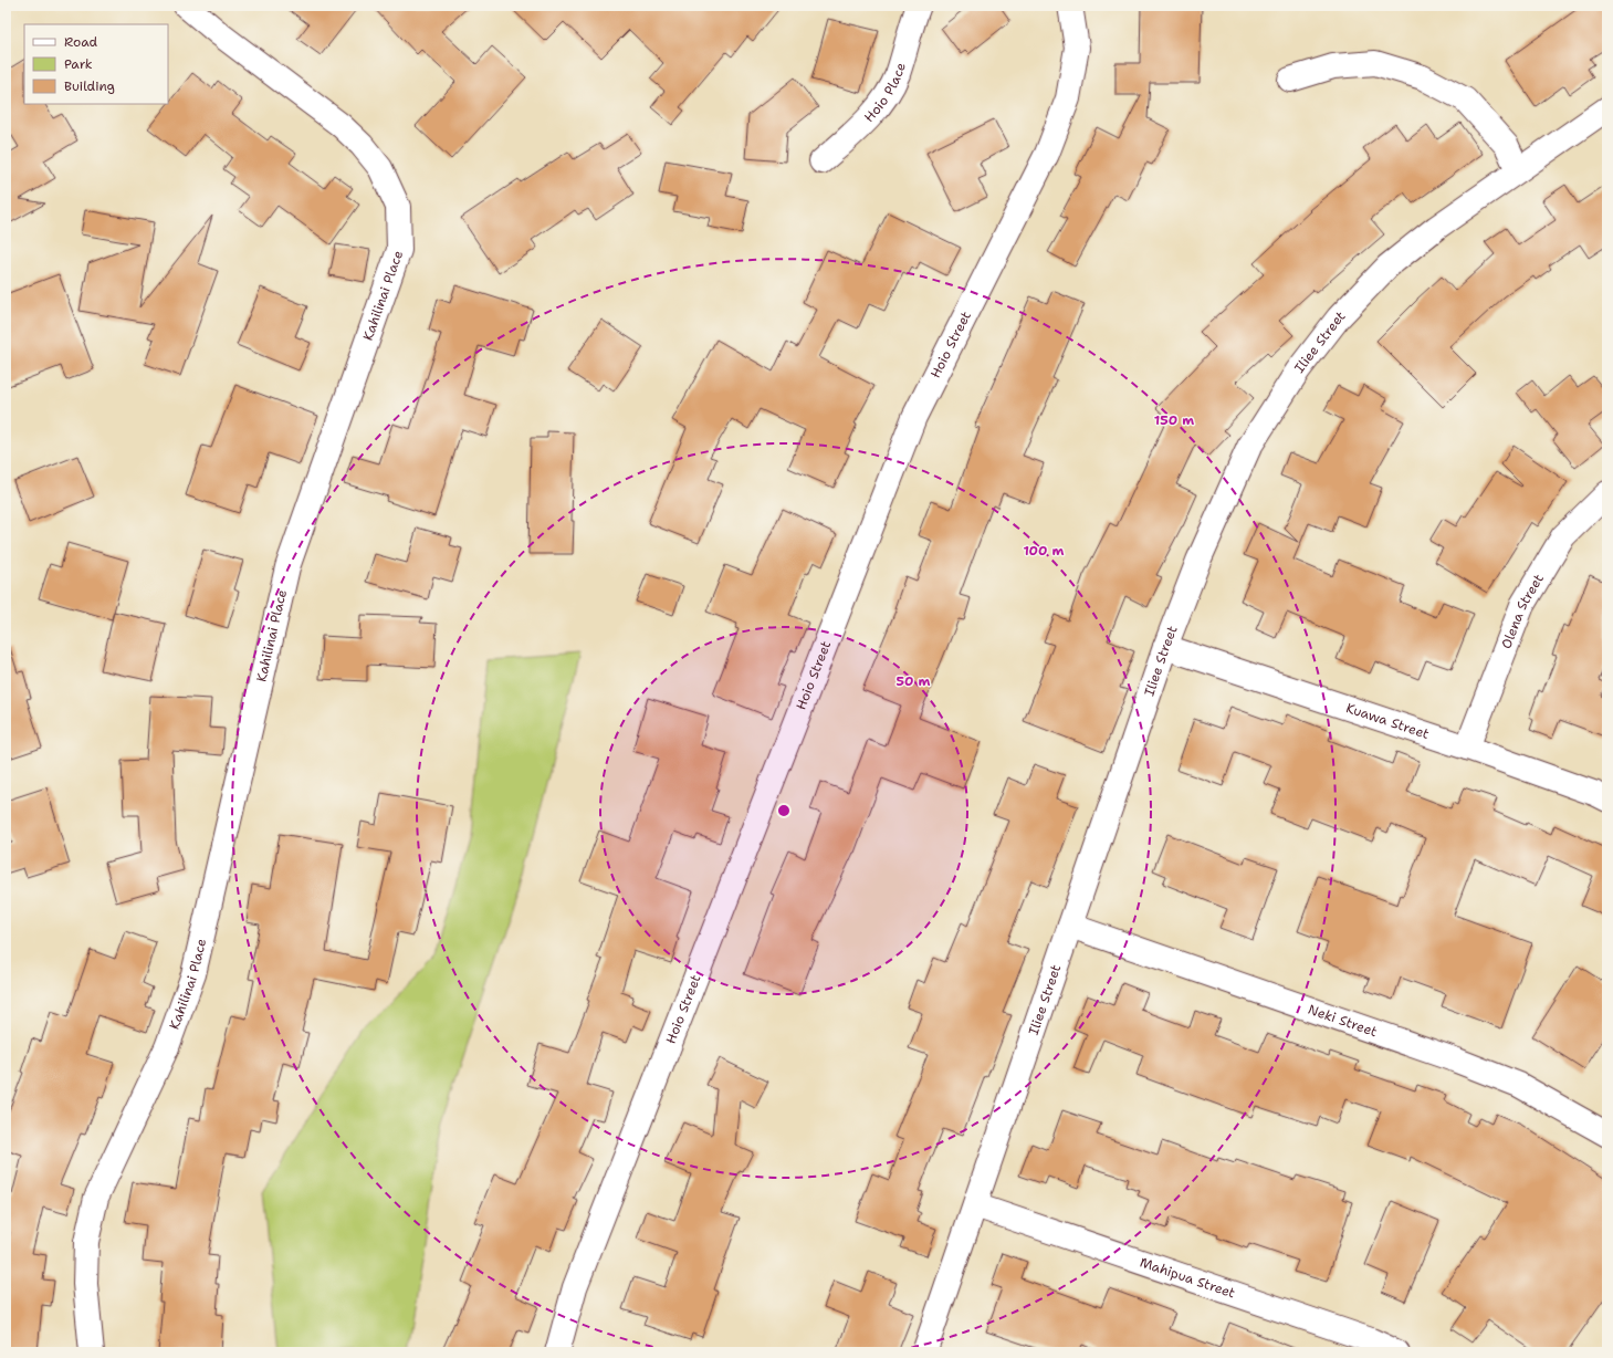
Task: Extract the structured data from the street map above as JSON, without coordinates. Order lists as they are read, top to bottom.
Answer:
{
  "streets": {
    "street": [
      "Hoio Place",
      "Kahilinai Place",
      "Iliee Street",
      "Hoio Street",
      "Olena Street",
      "Kuawa Street",
      "Neki Street",
      "Mahipua Street"
    ]
  },
  "crossings": [
    ["Iliee Street", "Kuawa Street"],
    ["Iliee Street", "Neki Street"],
    ["Iliee Street", "Mahipua Street"],
    ["Olena Street", "Kuawa Street"]
  ],
  "legend": ["Road", "Park", "Building"],
  "rings": ["150 m", "100 m", "50 m"]
}
